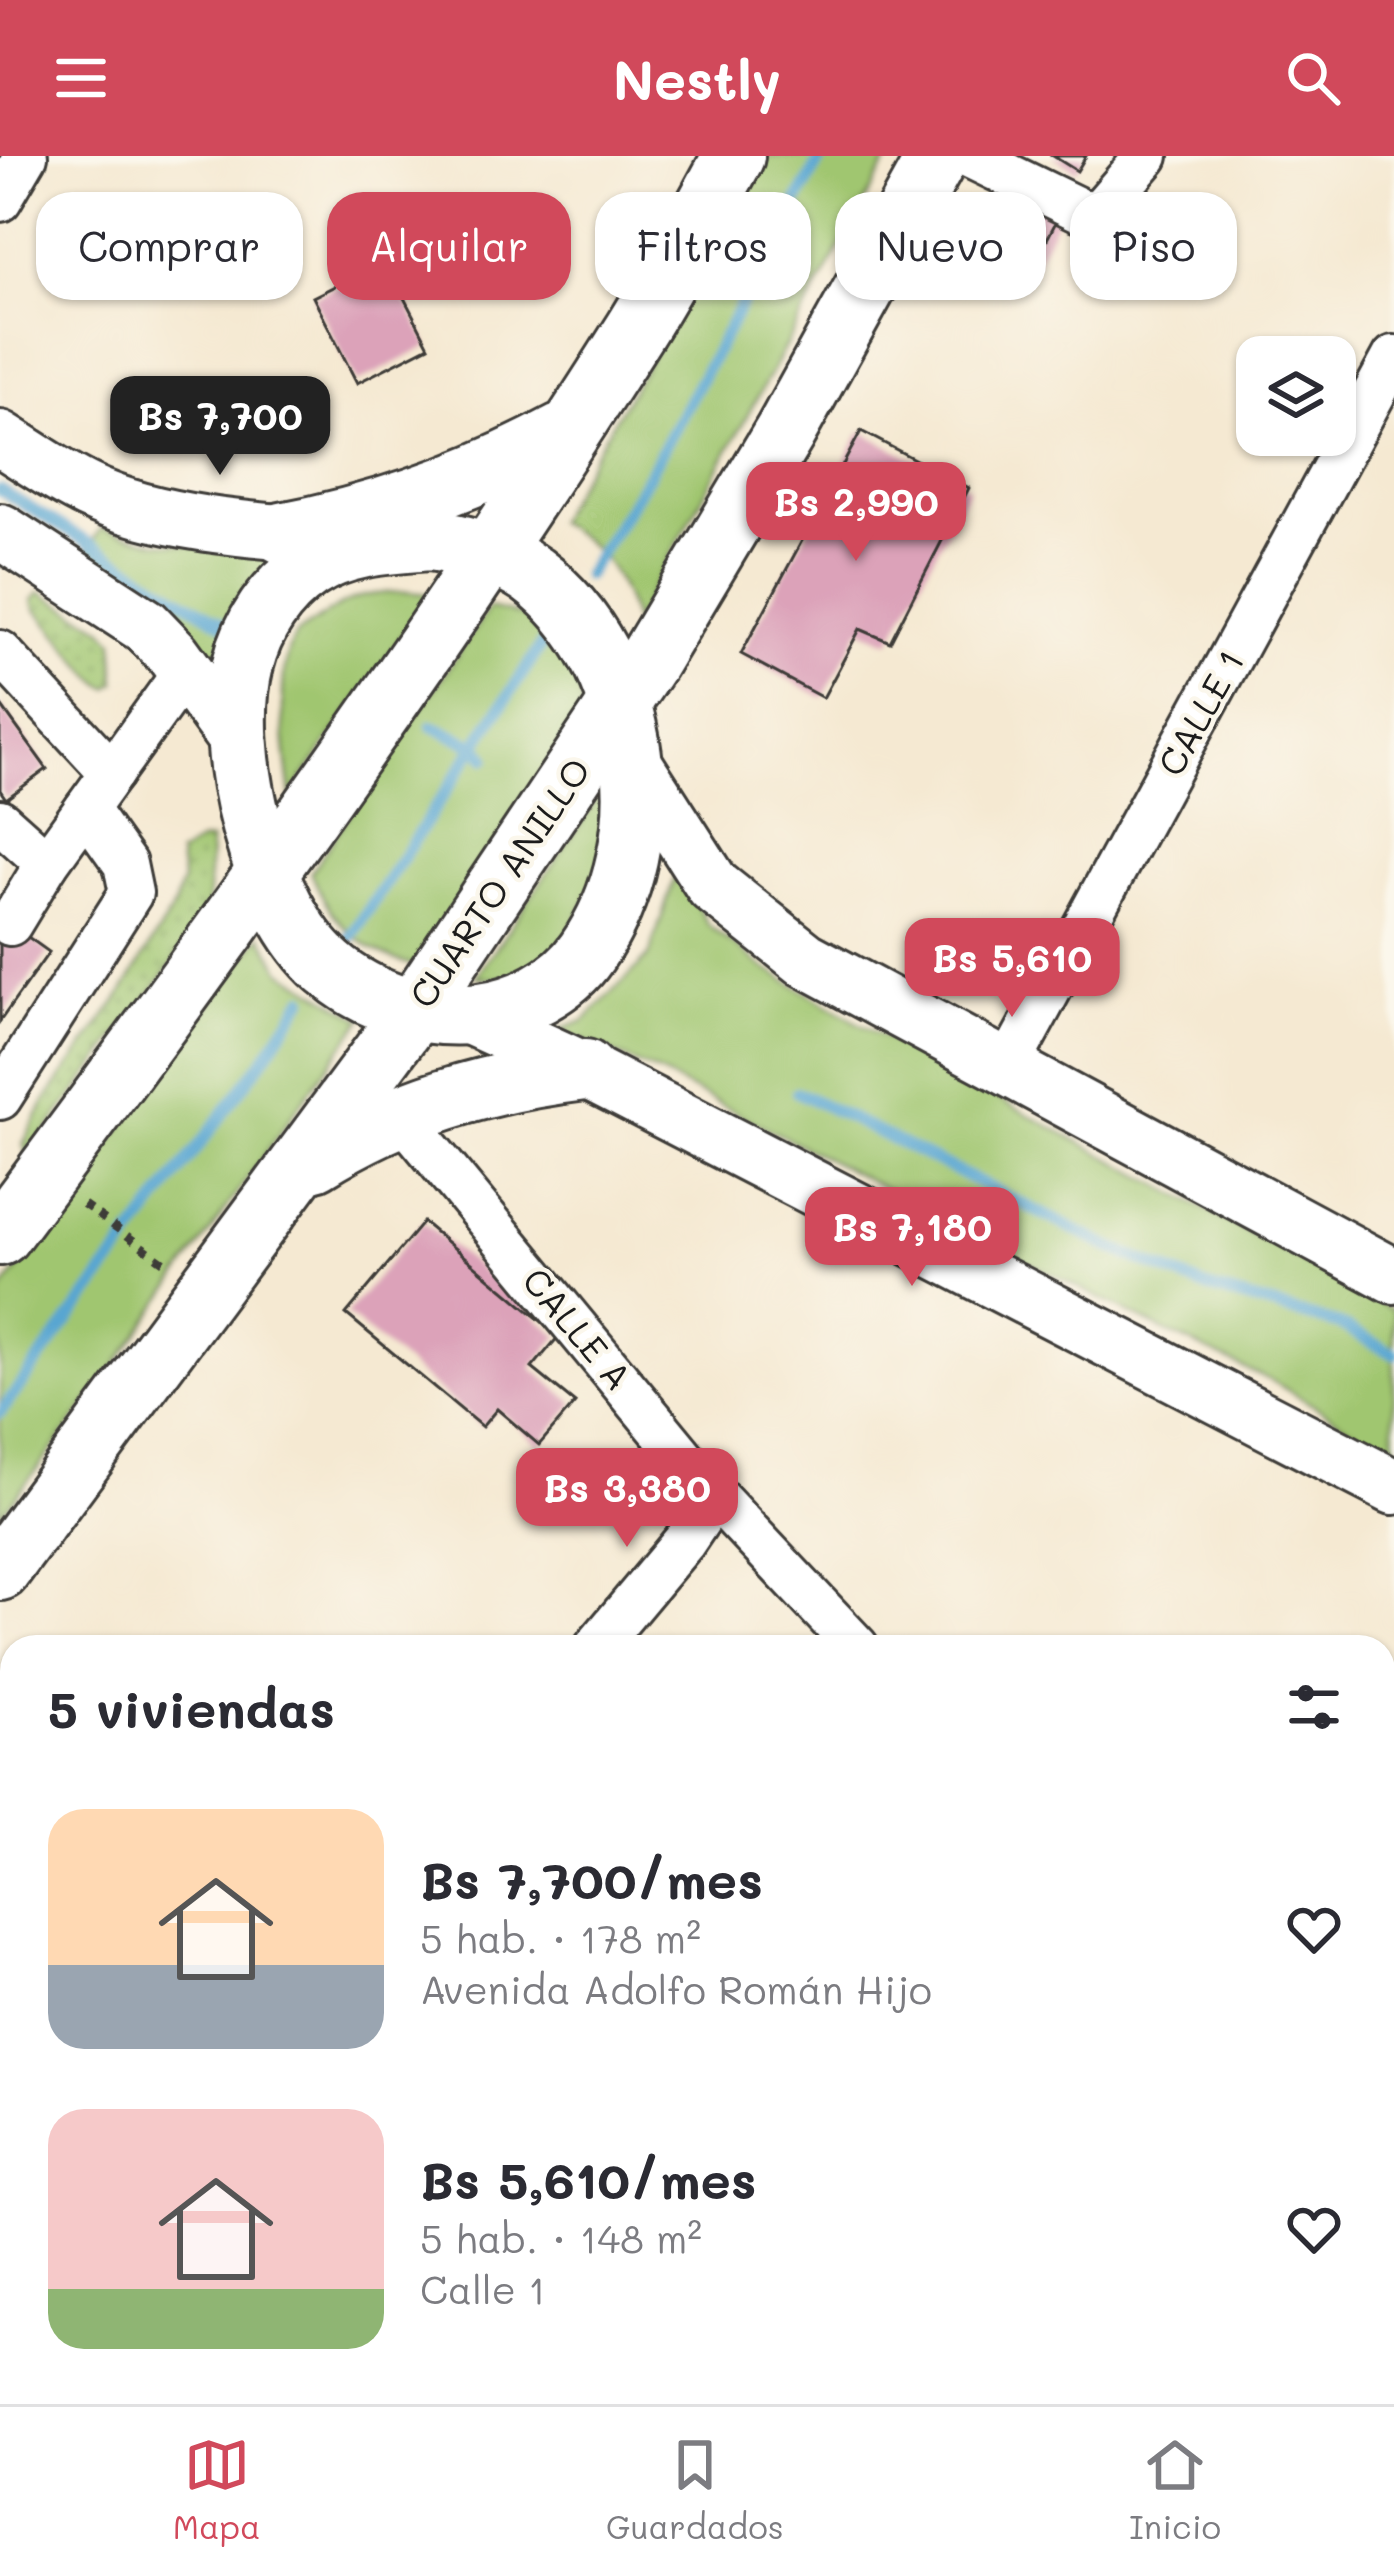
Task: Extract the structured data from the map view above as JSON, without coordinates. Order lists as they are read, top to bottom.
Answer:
{
  "streets": {
    "highway": ["CUARTO ANILLO"],
    "street": ["CALLE 1", "CALLE A"]
  },
  "page": {
    "header": "Nestly",
    "chip": [
      "Comprar",
      "Alquilar",
      "Filtros",
      "Nuevo",
      "Piso"
    ],
    "price": [
      "Bs 7,700",
      "Bs 2,990",
      "Bs 5,610",
      "Bs 7,180",
      "Bs 3,380"
    ],
    "heading": "5 viviendas",
    "list": [
      {
        "name": "Bs 7,700/mes",
        "note": "5 hab. · 178 m² · Avenida Adolfo Román Hijo"
      },
      {
        "name": "Bs 5,610/mes",
        "note": "5 hab. · 148 m² · Calle 1"
      }
    ],
    "tabs": ["Mapa", "Guardados", "Inicio"]
  }
}
